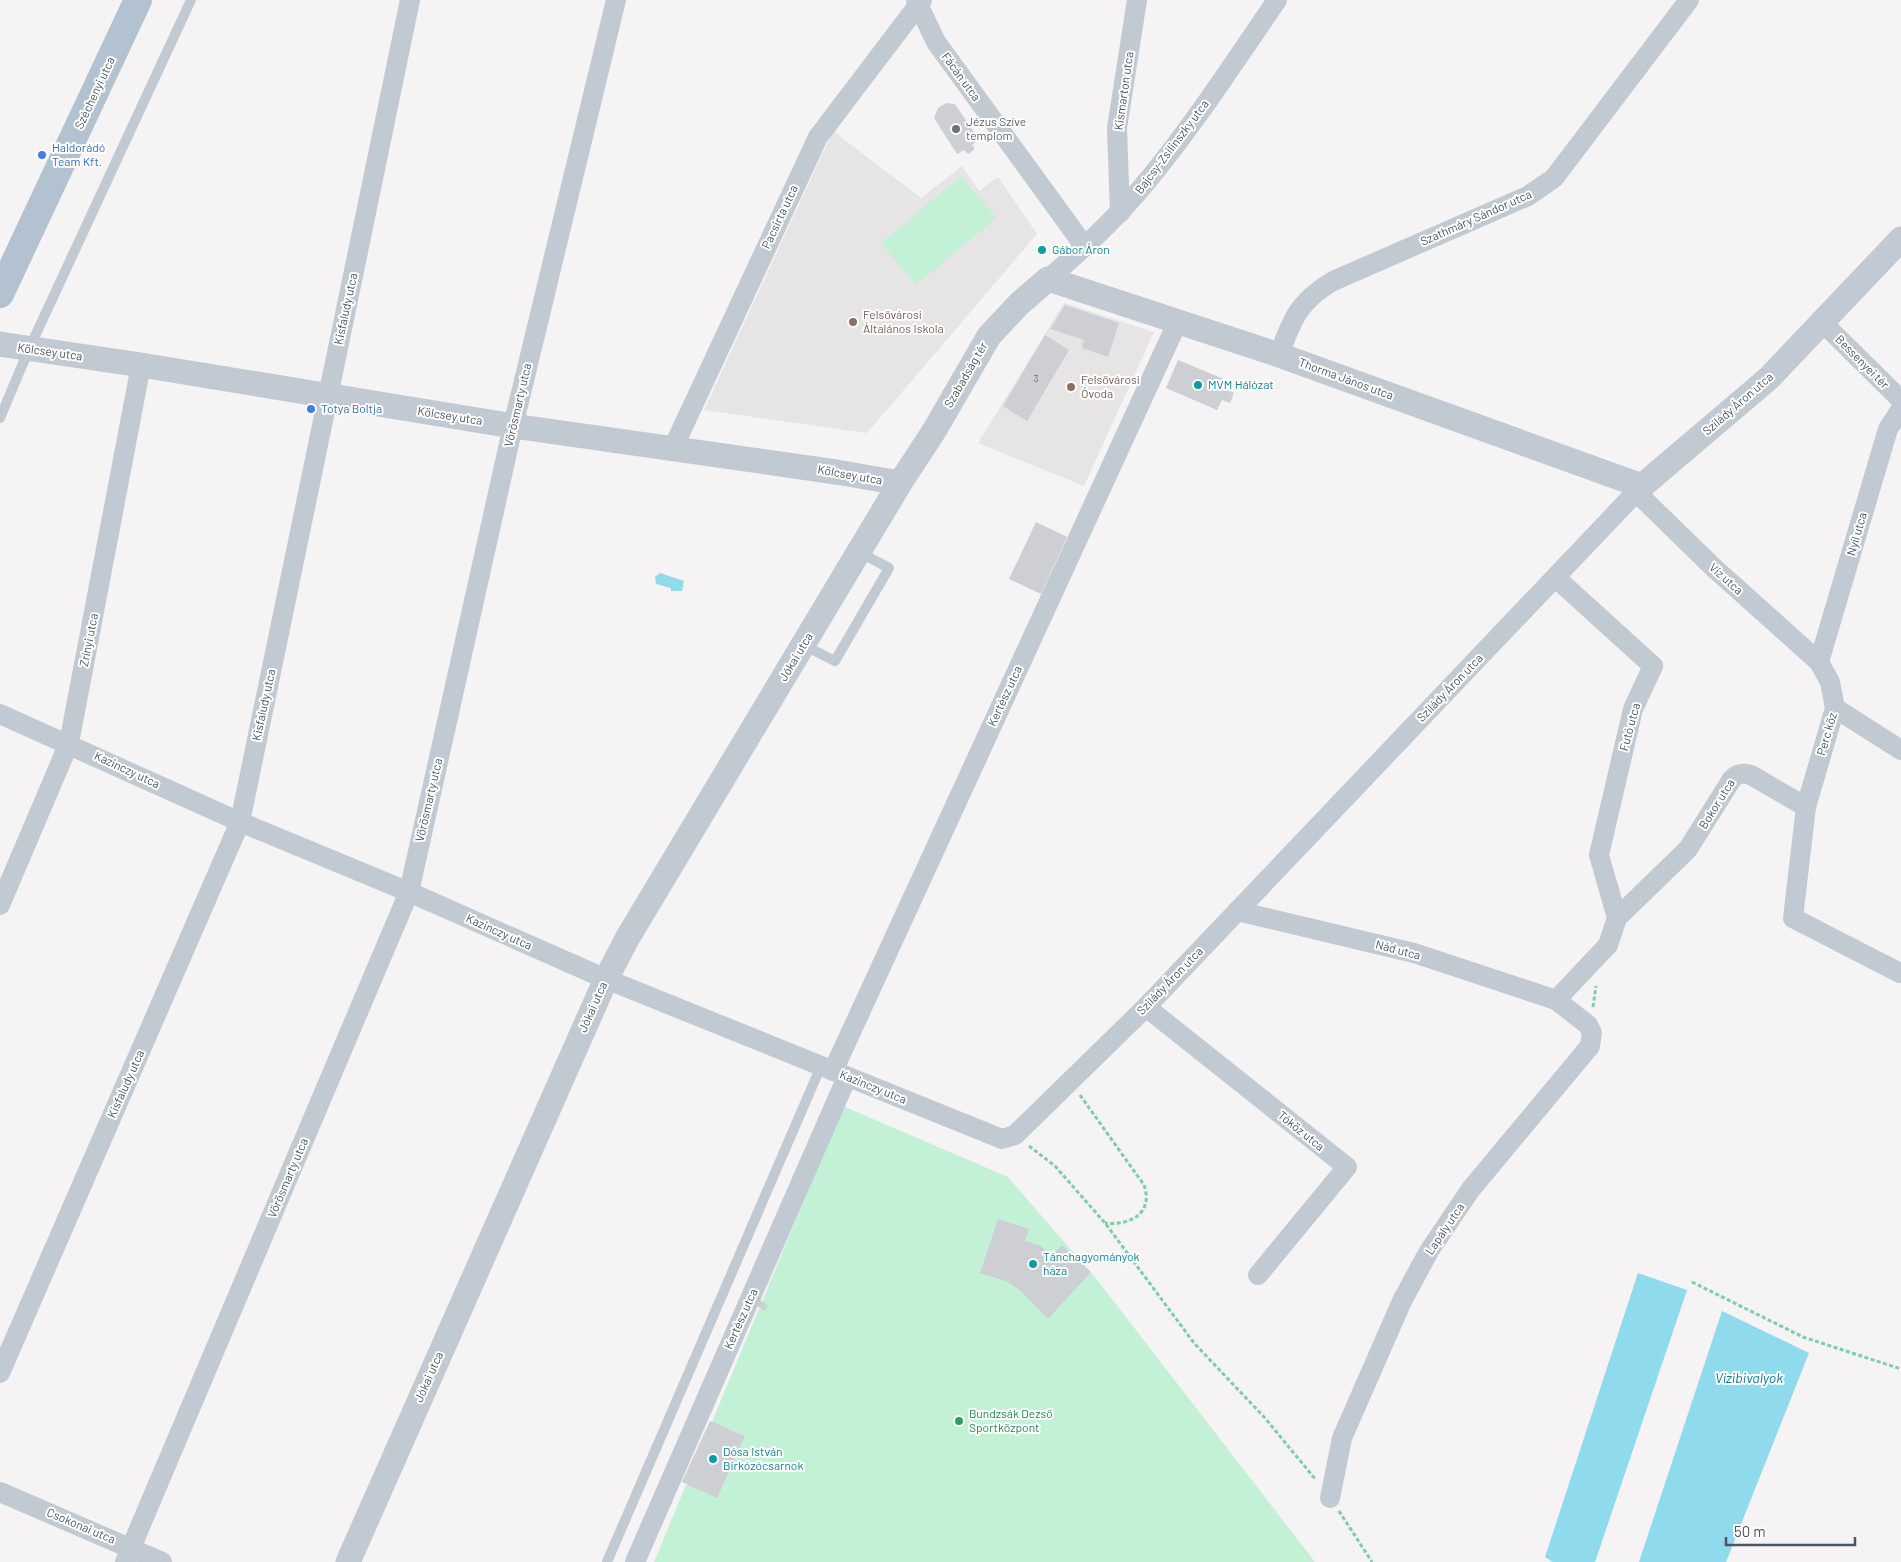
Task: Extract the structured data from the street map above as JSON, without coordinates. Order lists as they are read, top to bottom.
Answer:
{
  "streets": {
    "main road": ["Széchenyi utca"],
    "street": [
      "Fácán utca",
      "Kismarton utca",
      "Bajcsy-Zsilinszky utca",
      "Pacsirta utca",
      "Szathmáry Sándor utca",
      "Kisfaludy utca",
      "Kölcsey utca",
      "Bessenyei tér",
      "Szabadság tér",
      "Thorma János utca",
      "Szilády Áron utca",
      "Vörösmarty utca",
      "Nyíl utca",
      "Víz utca",
      "Zrínyi utca",
      "Jókai utca",
      "Kertész utca",
      "Futó utca",
      "Perc köz",
      "Kazinczy utca",
      "Bokor utca",
      "Nád utca",
      "Tóköz utca",
      "Lapály utca",
      "Csokonai utca"
    ]
  },
  "crossings": [
    ["Fácán utca", "Bajcsy-Zsilinszky utca"],
    ["Fácán utca", "Pacsirta utca"],
    ["Kismarton utca", "Bajcsy-Zsilinszky utca"],
    ["Bajcsy-Zsilinszky utca", "Szabadság tér"],
    ["Bajcsy-Zsilinszky utca", "Thorma János utca"],
    ["Pacsirta utca", "Kölcsey utca"],
    ["Szathmáry Sándor utca", "Thorma János utca"],
    ["Kisfaludy utca", "Kölcsey utca"],
    ["Kisfaludy utca", "Kazinczy utca"],
    ["Kölcsey utca", "Szabadság tér"],
    ["Kölcsey utca", "Vörösmarty utca"],
    ["Kölcsey utca", "Zrínyi utca"],
    ["Kölcsey utca", "Jókai utca"],
    ["Bessenyei tér", "Szilády Áron utca"],
    ["Szabadság tér", "Thorma János utca"],
    ["Szabadság tér", "Jókai utca"],
    ["Thorma János utca", "Szilády Áron utca"],
    ["Thorma János utca", "Víz utca"],
    ["Thorma János utca", "Kertész utca"],
    ["Szilády Áron utca", "Víz utca"],
    ["Szilády Áron utca", "Futó utca"],
    ["Szilády Áron utca", "Kazinczy utca"],
    ["Szilády Áron utca", "Nád utca"],
    ["Szilády Áron utca", "Tóköz utca"],
    ["Vörösmarty utca", "Kazinczy utca"],
    ["Vörösmarty utca", "Csokonai utca"],
    ["Nyíl utca", "Víz utca"],
    ["Nyíl utca", "Perc köz"],
    ["Víz utca", "Perc köz"],
    ["Zrínyi utca", "Kazinczy utca"],
    ["Jókai utca", "Kazinczy utca"],
    ["Kertész utca", "Kazinczy utca"],
    ["Futó utca", "Bokor utca"],
    ["Perc köz", "Bokor utca"],
    ["Bokor utca", "Nád utca"],
    ["Bokor utca", "Lapály utca"],
    ["Nád utca", "Lapály utca"]
  ],
  "water": ["Vízibivalyok"],
  "places": [
    "Jézus Szíve templom",
    "Haldorádó Team Kft.",
    "Gábor Áron",
    "Felsővárosi Általános Iskola",
    "MVM Hálózat",
    "Felsővárosi Óvoda",
    "Totya Boltja",
    "Tánchagyományok háza",
    "Bundzsák Dezső Sportközpont",
    "Dósa István Birkózócsarnok"
  ],
  "house_numbers": ["3"],
  "scale_bar": "50 m"
}
